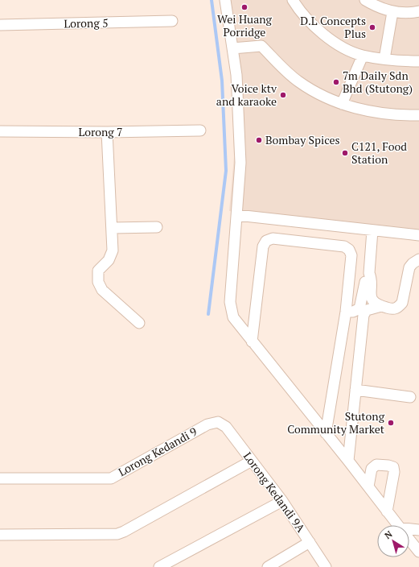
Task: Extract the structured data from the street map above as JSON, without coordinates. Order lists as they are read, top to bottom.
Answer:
{
  "streets": {
    "street": [
      "Lorong 5",
      "Lorong 7",
      "Lorong Kedandi 9",
      "Lorong Kedandi 9A"
    ]
  },
  "crossings": [
    ["Lorong Kedandi 9", "Lorong Kedandi 9A"]
  ],
  "places": [
    "Wei Huang Porridge",
    "D.L Concepts Plus",
    "7m Daily Sdn Bhd (Stutong)",
    "Voice ktv and karaoke",
    "Bombay Spices",
    "C121, Food Station",
    "Stutong Community Market"
  ],
  "north": "top left"
}
